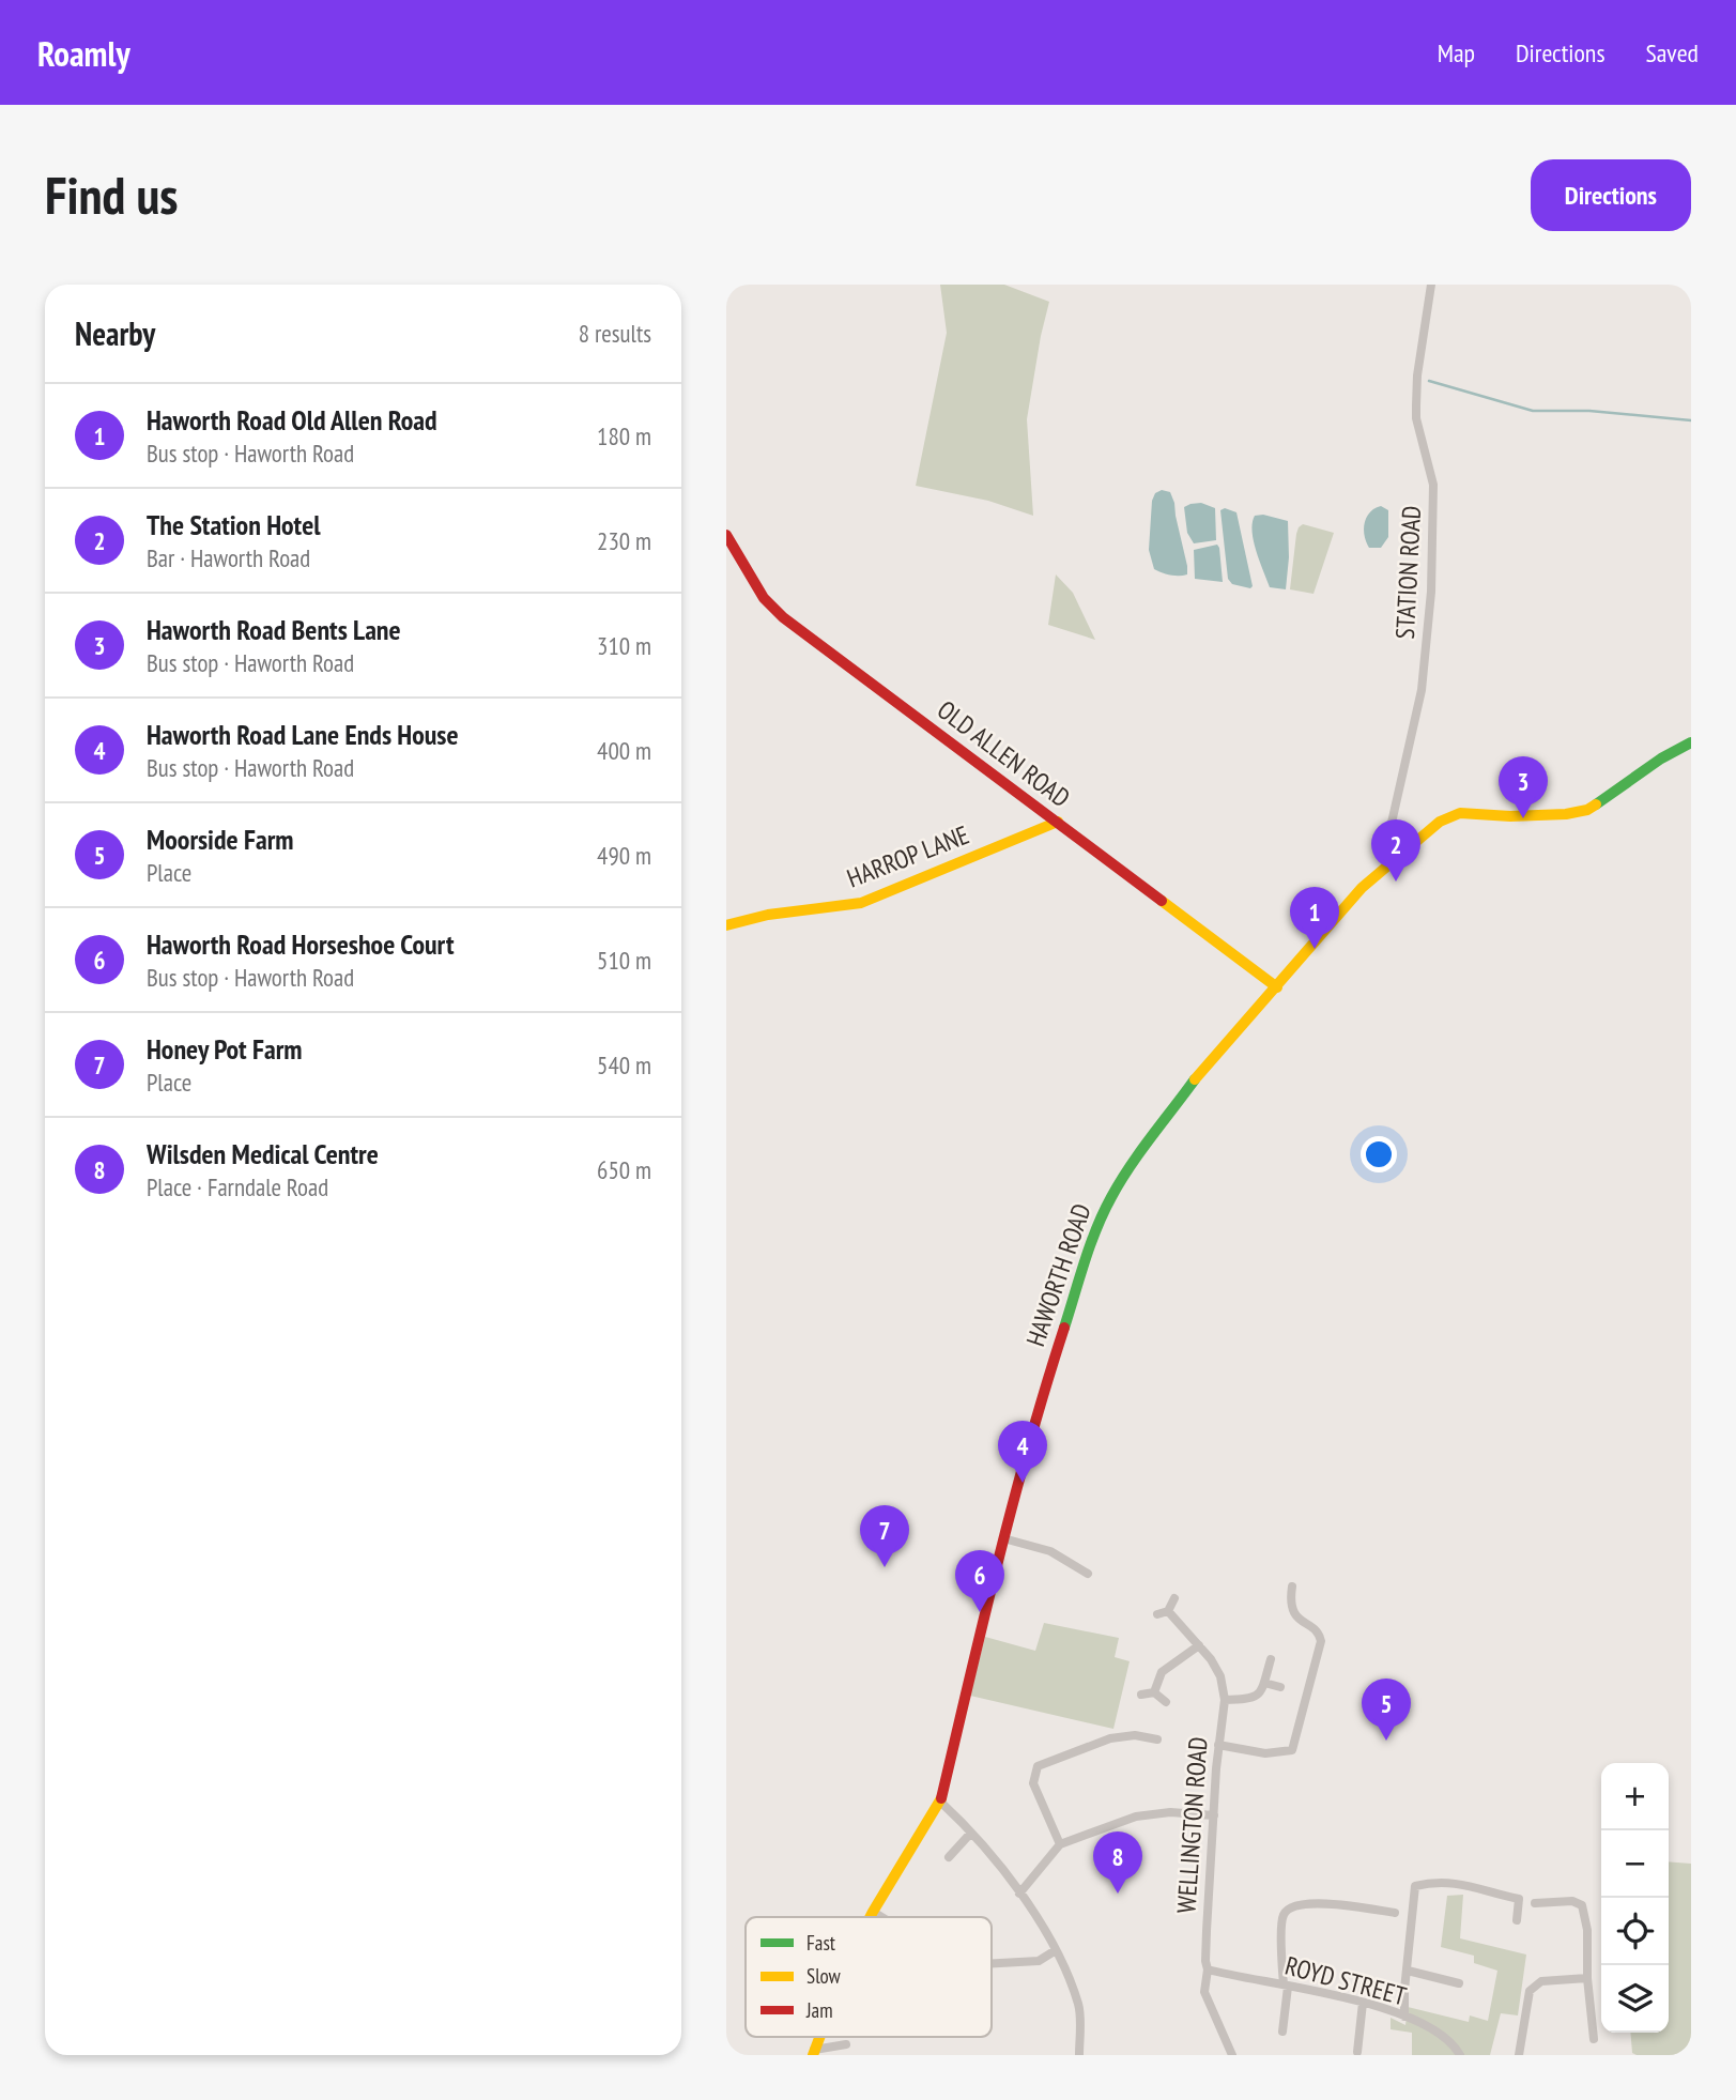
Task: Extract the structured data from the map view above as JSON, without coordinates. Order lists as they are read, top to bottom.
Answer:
{
  "streets": {
    "main road": ["OLD ALLEN ROAD", "HARROP LANE", "HAWORTH ROAD"],
    "street": ["STATION ROAD", "WELLINGTON ROAD", "ROYD STREET"]
  },
  "crossings": [
    ["STATION ROAD", "HAWORTH ROAD"],
    ["OLD ALLEN ROAD", "HARROP LANE"],
    ["OLD ALLEN ROAD", "HAWORTH ROAD"],
    ["WELLINGTON ROAD", "ROYD STREET"]
  ],
  "legend": ["Fast", "Slow", "Jam"],
  "page": {
    "header": "Roamly",
    "nav": ["Map", "Directions", "Saved"],
    "buttons": "Directions",
    "title": "Find us",
    "heading": ["Nearby", "8 results"],
    "list": [
      {
        "mark": "1",
        "name": "Haworth Road Old Allen Road",
        "note": "Bus stop · Haworth Road",
        "value": "180 m"
      },
      {
        "mark": "2",
        "name": "The Station Hotel",
        "note": "Bar · Haworth Road",
        "value": "230 m"
      },
      {
        "mark": "3",
        "name": "Haworth Road Bents Lane",
        "note": "Bus stop · Haworth Road",
        "value": "310 m"
      },
      {
        "mark": "4",
        "name": "Haworth Road Lane Ends House",
        "note": "Bus stop · Haworth Road",
        "value": "400 m"
      },
      {
        "mark": "5",
        "name": "Moorside Farm",
        "note": "Place",
        "value": "490 m"
      },
      {
        "mark": "6",
        "name": "Haworth Road Horseshoe Court",
        "note": "Bus stop · Haworth Road",
        "value": "510 m"
      },
      {
        "mark": "7",
        "name": "Honey Pot Farm",
        "note": "Place",
        "value": "540 m"
      },
      {
        "mark": "8",
        "name": "Wilsden Medical Centre",
        "note": "Place · Farndale Road",
        "value": "650 m"
      }
    ],
    "pins": [
      "3",
      "2",
      "1",
      "4",
      "7",
      "6",
      "5",
      "8"
    ],
    "map_buttons": ["+", "−"]
  }
}
